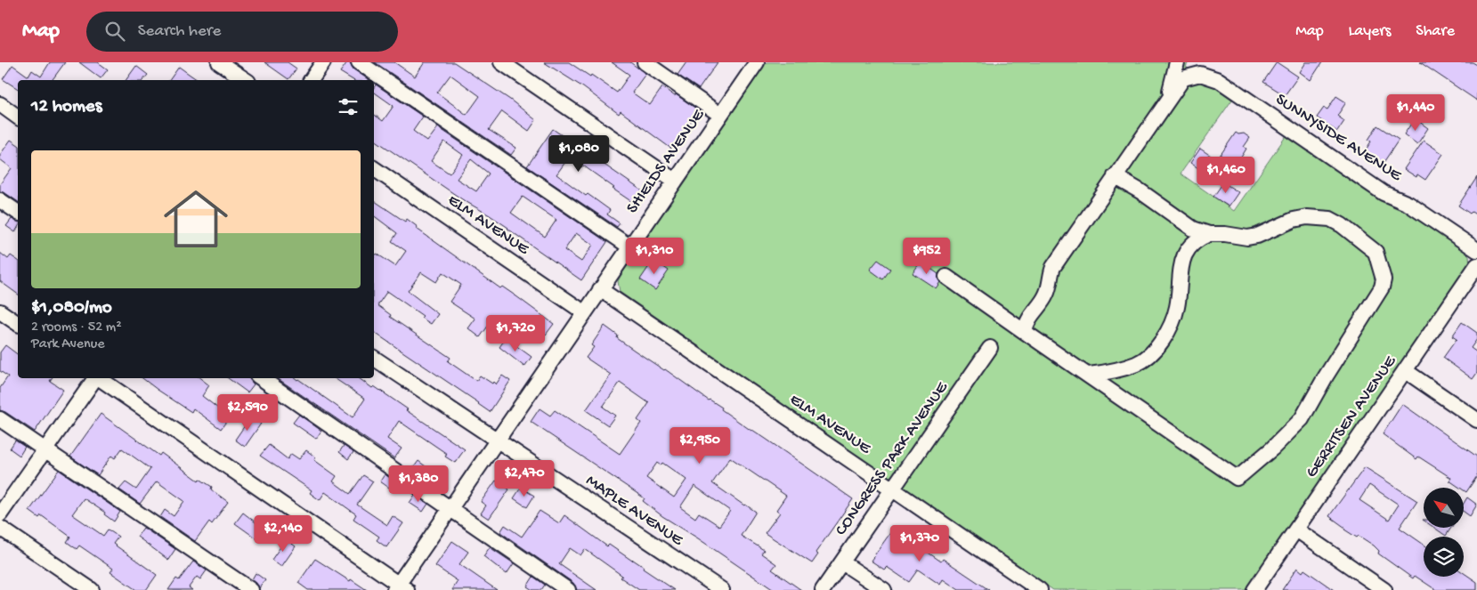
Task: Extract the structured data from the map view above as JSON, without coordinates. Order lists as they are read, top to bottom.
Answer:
{
  "streets": {
    "street": [
      "SUNNYSIDE AVENUE",
      "SHIELDS AVENUE",
      "ELM AVENUE",
      "GERRITSEN AVENUE",
      "CONGRESS PARK AVENUE",
      "MAPLE AVENUE"
    ]
  },
  "crossings": [
    ["SHIELDS AVENUE", "ELM AVENUE"],
    ["SHIELDS AVENUE", "MAPLE AVENUE"],
    ["ELM AVENUE", "CONGRESS PARK AVENUE"]
  ],
  "north": "top left",
  "page": {
    "header": "Map",
    "search": "Search here",
    "nav": ["Map", "Layers", "Share"],
    "heading": "12 homes",
    "price": [
      "$1,440",
      "$1,080",
      "$1,460",
      "$1,310",
      "$952",
      "$1,720",
      "$2,590",
      "$2,950",
      "$2,470",
      "$1,380",
      "$2,140",
      "$1,370"
    ],
    "list": [
      {
        "name": "$1,080/mo",
        "note": "2 rooms · 52 m² · Park Avenue"
      }
    ]
  }
}
